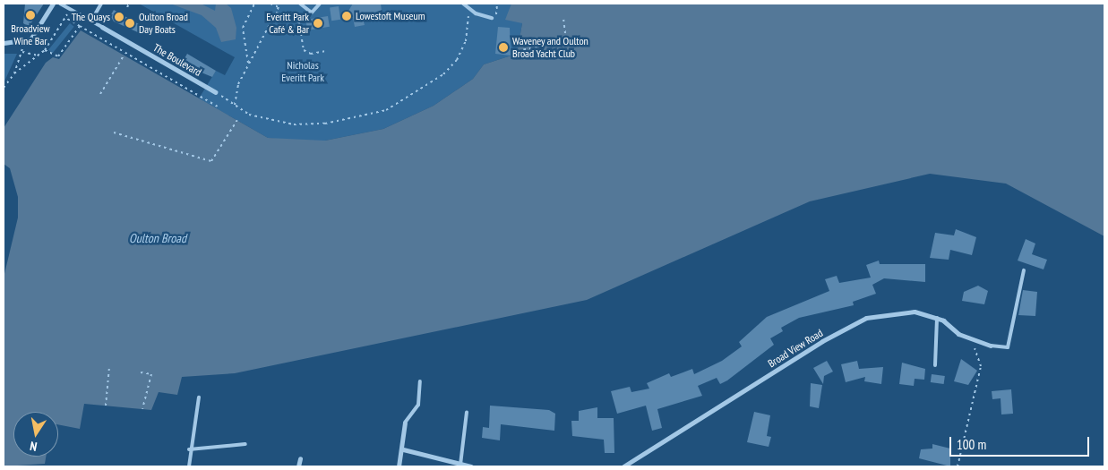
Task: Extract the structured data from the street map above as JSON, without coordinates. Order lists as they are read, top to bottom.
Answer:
{
  "streets": {
    "street": ["The Boulevard", "Broad View Road"]
  },
  "water": ["Oulton Broad"],
  "parks": ["Nicholas Everitt Park"],
  "places": [
    "Broadview Wine Bar",
    "Lowestoft Museum",
    "The Quays",
    "Oulton Broad Day Boats",
    "Everitt Park Café & Bar",
    "Waveney and Oulton Broad Yacht Club"
  ],
  "scale_bar": "100 m",
  "north": "bottom"
}
